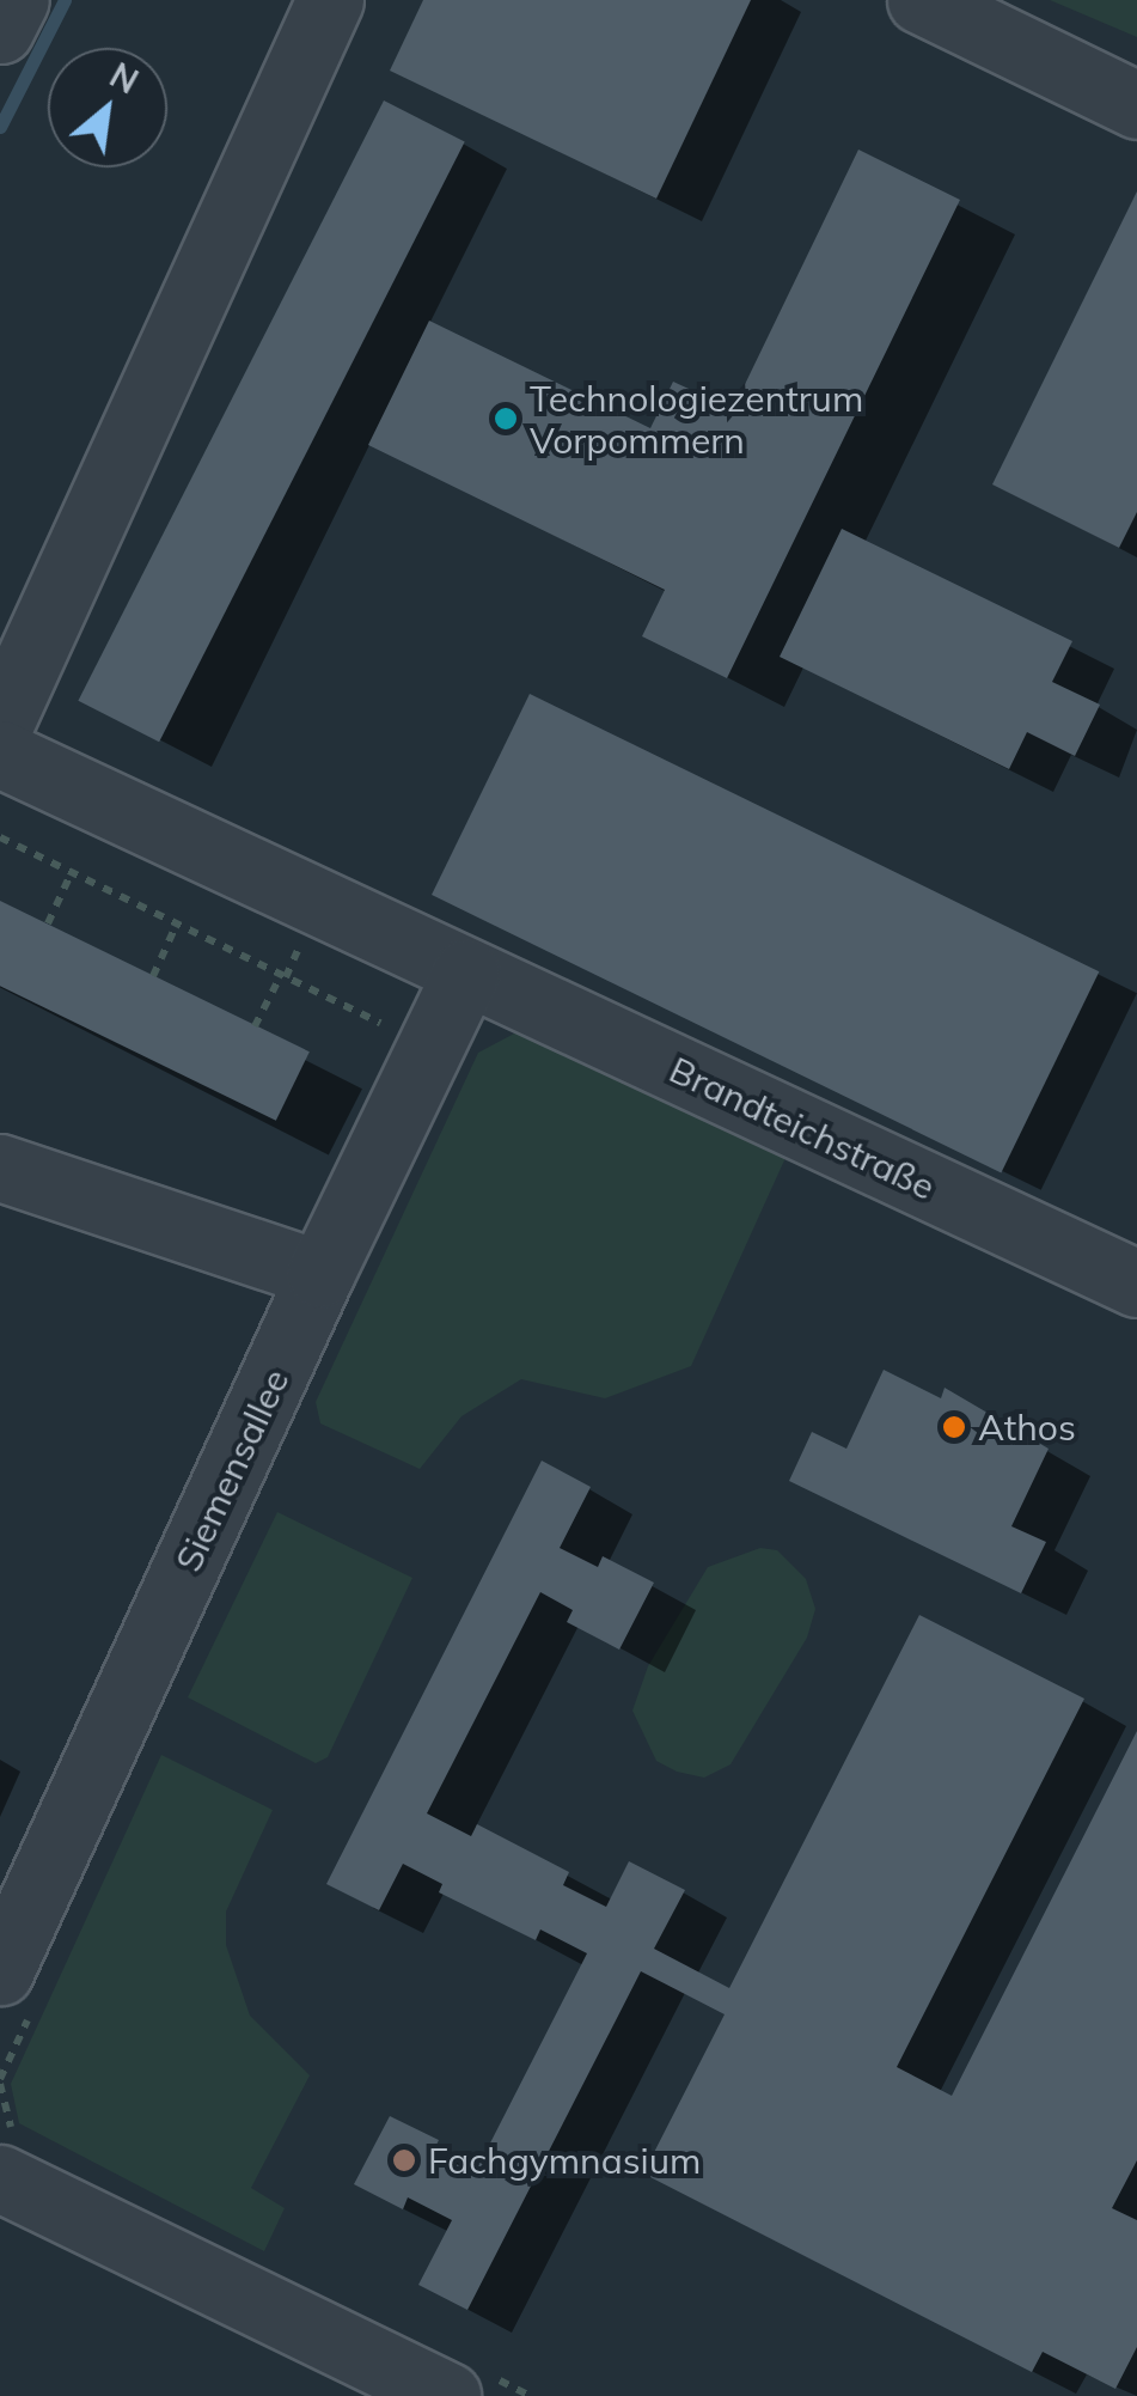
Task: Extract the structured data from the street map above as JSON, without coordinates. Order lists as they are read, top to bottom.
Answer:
{
  "streets": {
    "street": ["Brandteichstraße", "Siemensallee"]
  },
  "places": ["Technologiezentrum Vorpommern", "Athos", "Fachgymnasium"],
  "north": "top right"
}
